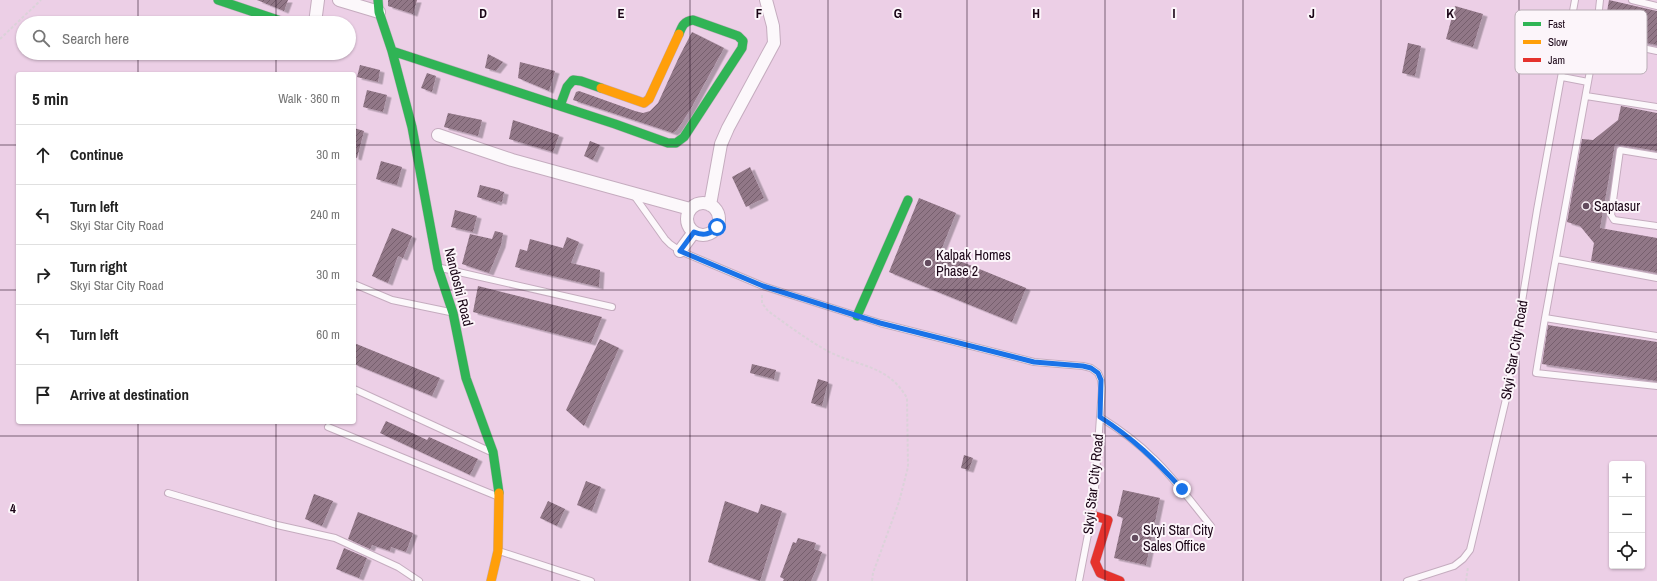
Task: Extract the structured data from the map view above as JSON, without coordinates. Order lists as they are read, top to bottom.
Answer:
{
  "streets": {
    "street": ["Nandoshi Road"],
    "lane": ["Skyi Star City Road"]
  },
  "places": ["Saptasur", "Kalpak Homes Phase 2", "Skyi Star City Sales Office"],
  "legend": ["Fast", "Slow", "Jam"],
  "page": {
    "search": "Search here",
    "heading": ["5 min", "Walk · 360 m"],
    "list": [
      ["Continue", "30 m"],
      ["Turn left", "Skyi Star City Road", "240 m"],
      ["Turn right", "Skyi Star City Road", "30 m"],
      ["Turn left", "60 m"],
      "Arrive at destination"
    ],
    "map_buttons": ["+", "−"]
  },
  "grid": {
    "columns": [
      "D",
      "E",
      "F",
      "G",
      "H",
      "I",
      "J",
      "K"
    ],
    "rows": ["4"]
  }
}
